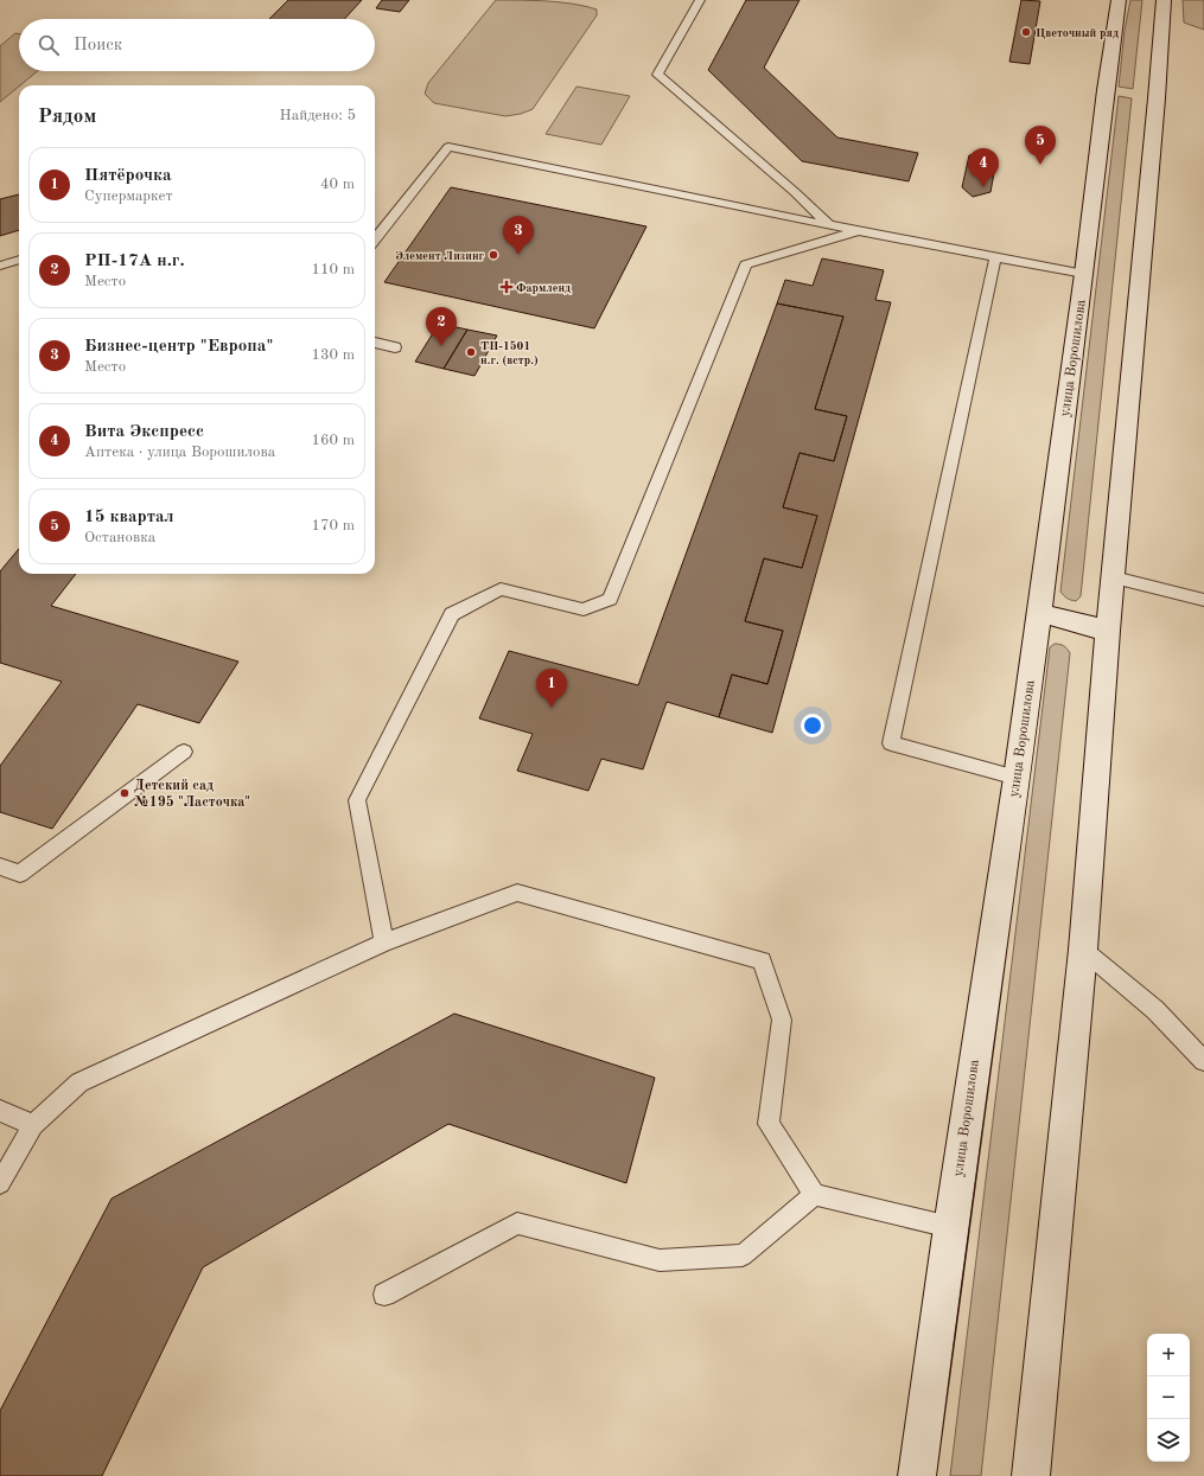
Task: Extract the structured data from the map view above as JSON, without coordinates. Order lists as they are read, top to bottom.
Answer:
{
  "streets": {
    "main road": ["улица Ворошилова"]
  },
  "places": {
    "other": [
      "Цветочный ряд",
      "Элемент Лизинг",
      "ТП-1501 н.г. (встр.)",
      "Детский сад №195 \"Ласточка\""
    ],
    "health": ["Фармленд"]
  },
  "page": {
    "search": "Поиск",
    "heading": ["Рядом", "Найдено: 5"],
    "pins": [
      "5",
      "4",
      "3",
      "2",
      "1"
    ],
    "list": [
      {
        "mark": "1",
        "name": "Пятёрочка",
        "note": "Супермаркет",
        "value": "40 m"
      },
      {
        "mark": "2",
        "name": "РП-17А н.г.",
        "note": "Место",
        "value": "110 m"
      },
      {
        "mark": "3",
        "name": "Бизнес-центр \"Европа\"",
        "note": "Место",
        "value": "130 m"
      },
      {
        "mark": "4",
        "name": "Вита Экспресс",
        "note": "Аптека · улица Ворошилова",
        "value": "160 m"
      },
      {
        "mark": "5",
        "name": "15 квартал",
        "note": "Остановка",
        "value": "170 m"
      }
    ],
    "map_buttons": ["+", "−"]
  }
}
